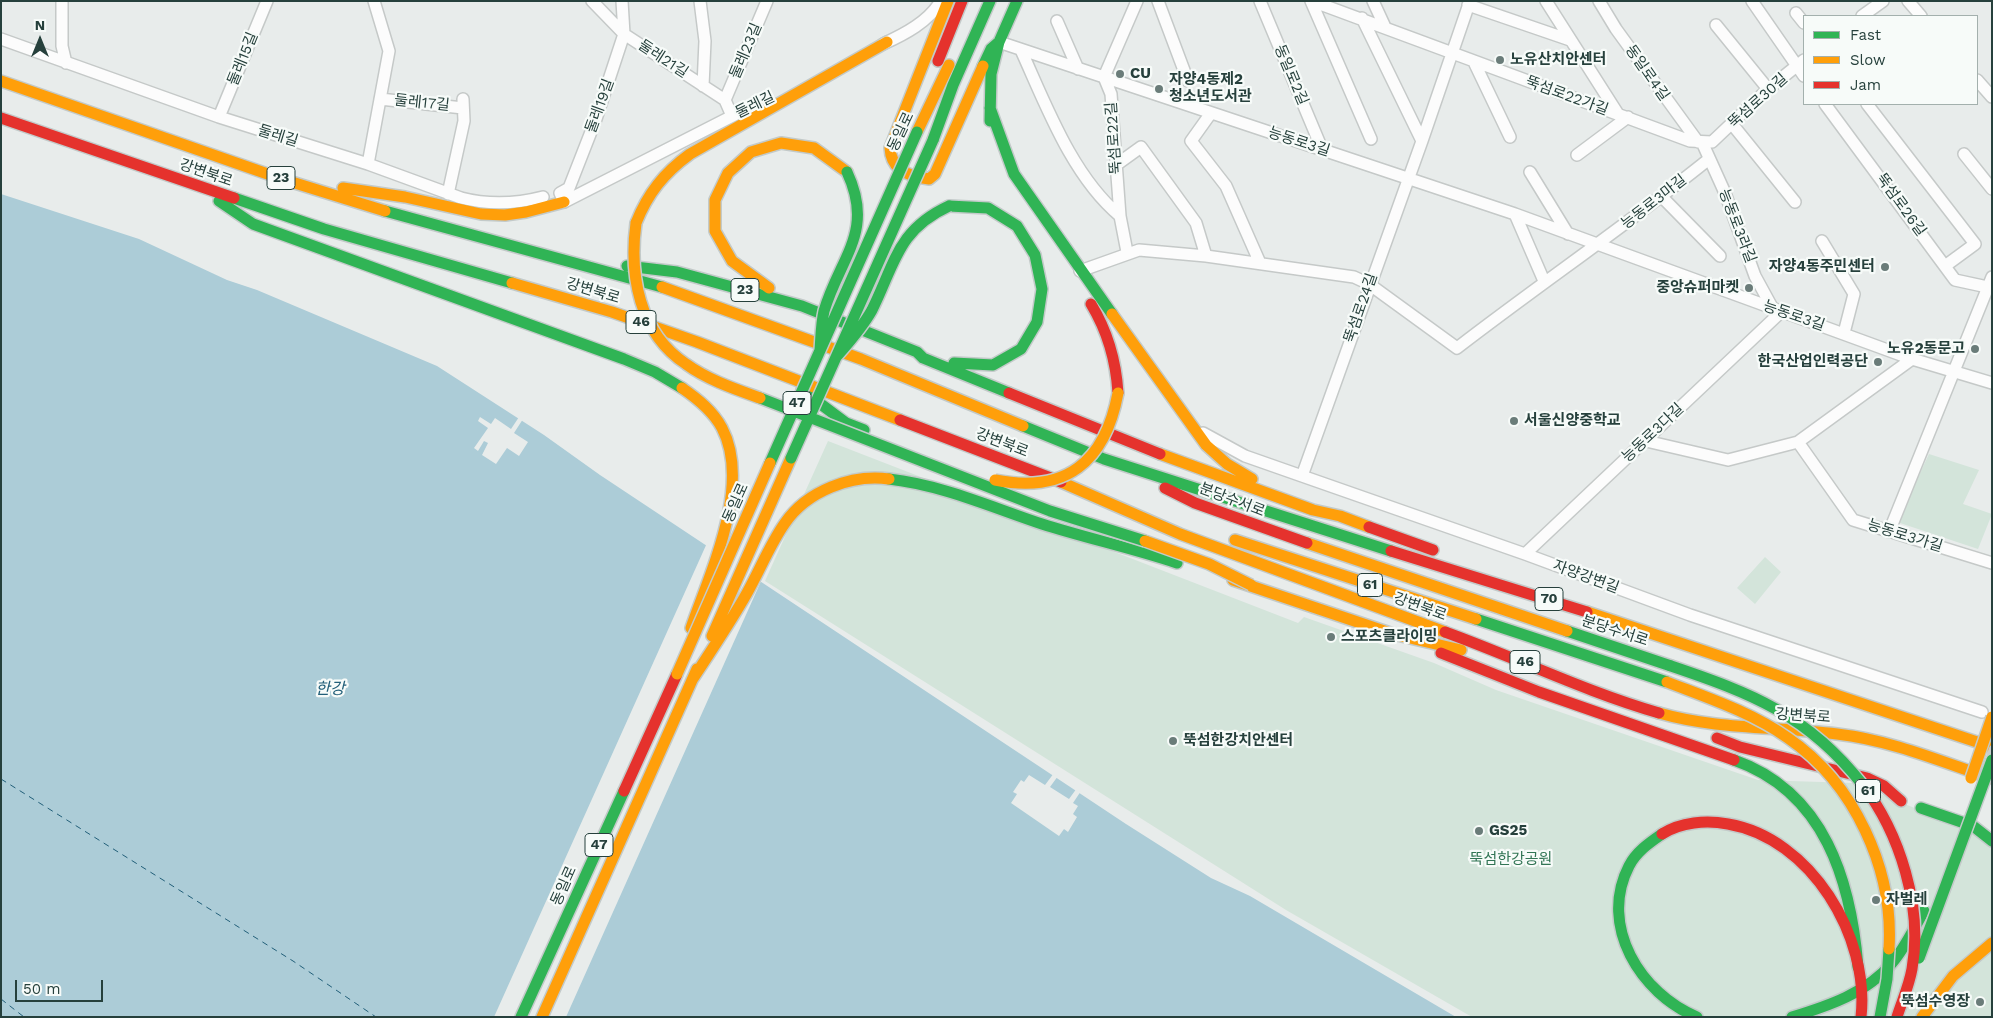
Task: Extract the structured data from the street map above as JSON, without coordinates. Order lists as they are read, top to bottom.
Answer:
{
  "streets": {
    "main road": [
      "동일로",
      "강변북로",
      "23",
      "46",
      "47",
      "분당수서로",
      "61",
      "70"
    ],
    "street": [
      "둘레23길",
      "둘레15길",
      "둘레21길",
      "동일로4길",
      "동일로2길",
      "뚝섬로22가길",
      "뚝섬로30길",
      "둘레17길",
      "둘레길",
      "둘레19길",
      "뚝섬로22길",
      "능동로3길",
      "능동로3마길",
      "뚝섬로26길",
      "능동로3라길",
      "뚝섬로24길",
      "능동로3다길",
      "능동로3가길",
      "자양강변길"
    ]
  },
  "crossings": [
    ["둘레23길", "둘레21길"],
    ["둘레15길", "둘레길"],
    ["둘레21길", "둘레19길"],
    ["동일로4길", "뚝섬로22가길"],
    ["동일로4길", "뚝섬로30길"],
    ["동일로4길", "능동로3라길"],
    ["동일로2길", "능동로3길"],
    ["뚝섬로22가길", "뚝섬로30길"],
    ["뚝섬로22가길", "능동로3라길"],
    ["뚝섬로22가길", "뚝섬로24길"],
    ["뚝섬로30길", "능동로3라길"],
    ["둘레17길", "둘레길"],
    ["둘레길", "둘레19길"],
    ["뚝섬로22길", "능동로3길"],
    ["능동로3길", "능동로3마길"],
    ["능동로3길", "능동로3라길"],
    ["능동로3길", "뚝섬로24길"],
    ["능동로3길", "능동로3다길"],
    ["강변북로", "23"],
    ["강변북로", "분당수서로"],
    ["23", "47"],
    ["능동로3마길", "능동로3라길"],
    ["능동로3라길", "능동로3다길"],
    ["뚝섬로24길", "자양강변길"],
    ["능동로3다길", "자양강변길"]
  ],
  "water": ["한강"],
  "parks": ["뚝섬한강공원"],
  "places": [
    "노유산치안센터",
    "CU",
    "자양4동제2 청소년도서관",
    "자양4동주민센터",
    "중앙슈퍼마켓",
    "노유2동문고",
    "한국산업인력공단",
    "서울신양중학교",
    "스포츠클라이밍",
    "뚝섬한강치안센터",
    "GS25",
    "자벌레",
    "뚝섬수영장"
  ],
  "legend": ["Fast", "Slow", "Jam"],
  "scale_bar": "50 m",
  "north": "top"
}
